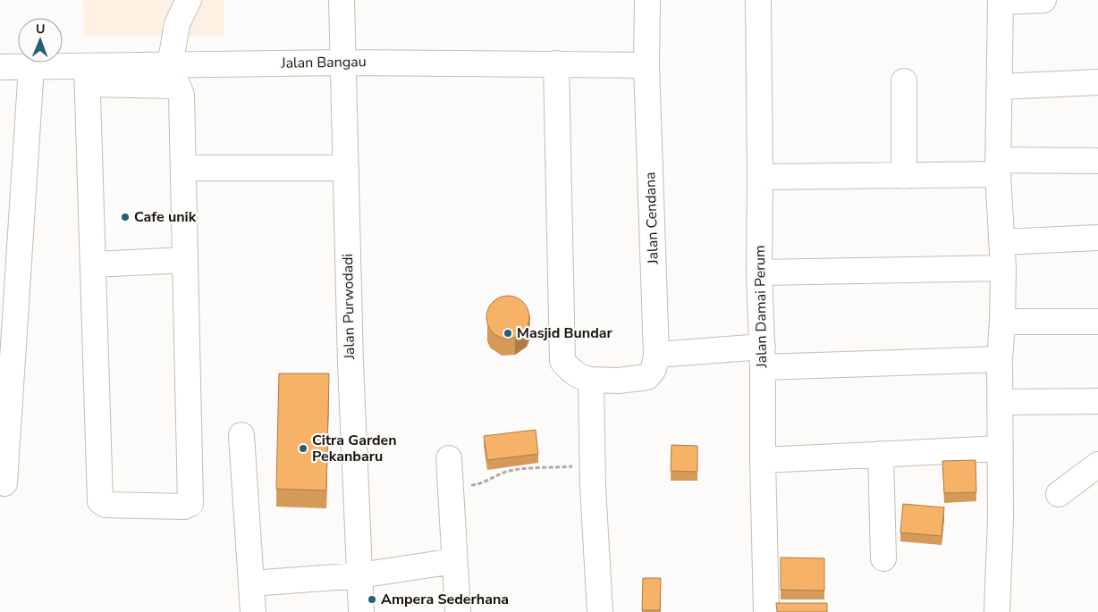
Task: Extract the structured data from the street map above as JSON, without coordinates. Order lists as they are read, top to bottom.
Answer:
{
  "streets": {
    "street": [
      "Jalan Bangau",
      "Jalan Cendana",
      "Jalan Purwodadi",
      "Jalan Damai Perum"
    ]
  },
  "crossings": [
    ["Jalan Bangau", "Jalan Cendana"],
    ["Jalan Bangau", "Jalan Purwodadi"]
  ],
  "places": [
    "Cafe unik",
    "Masjid Bundar",
    "Citra Garden Pekanbaru",
    "Ampera Sederhana"
  ],
  "north": "top"
}
